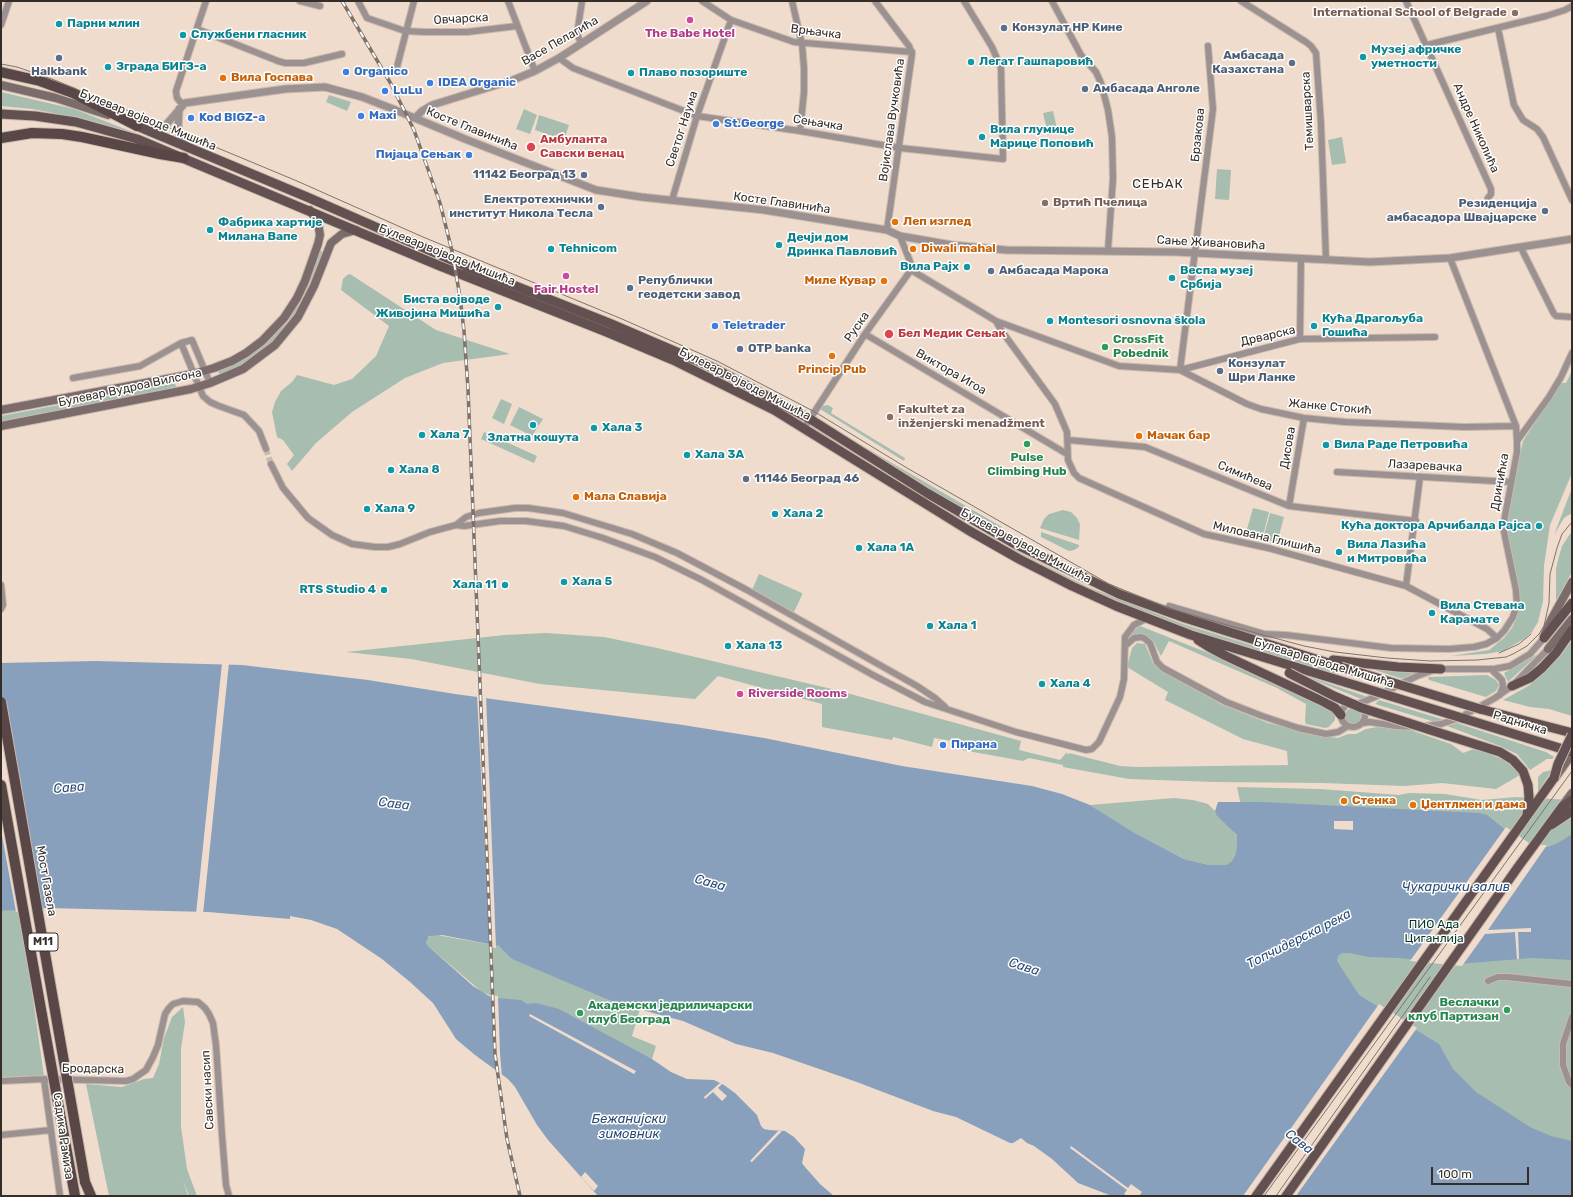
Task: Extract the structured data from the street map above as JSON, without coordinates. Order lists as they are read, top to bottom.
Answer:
{
  "streets": {
    "highway": ["Мост Газела", "M11"],
    "main road": ["Булевар војводе Мишића", "Булевар Вудроа Вилсона", "Радничка"],
    "street": [
      "Овчарска",
      "Врњачка",
      "Васе Пелагића",
      "Темишварска",
      "Војислава Вучковића",
      "Сењачка",
      "Андре Николића",
      "Косте Главинића",
      "Светог Наума",
      "Брзакова",
      "Сање Живановића",
      "Руска",
      "Дрварска",
      "Виктора Игоа",
      "Жанке Стокић",
      "Дисова",
      "Лазаревачка",
      "Симићева",
      "Дринићка",
      "Милована Глишића",
      "Бродарска",
      "Савски насип",
      "Садика Рамиза"
    ]
  },
  "crossings": [
    ["Врњачка", "Војислава Вучковића"],
    ["Врњачка", "Светог Наума"],
    ["Васе Пелагића", "Сењачка"],
    ["Васе Пелагића", "Косте Главинића"],
    ["Темишварска", "Сање Живановића"],
    ["Булевар војводе Мишића", "Руска"],
    ["Булевар војводе Мишића", "Булевар Вудроа Вилсона"],
    ["Булевар војводе Мишића", "Дринићка"],
    ["Булевар војводе Мишића", "Милована Глишића"],
    ["Булевар војводе Мишића", "Радничка"],
    ["Војислава Вучковића", "Сењачка"],
    ["Војислава Вучковића", "Косте Главинића"],
    ["Сењачка", "Светог Наума"],
    ["Косте Главинића", "Светог Наума"],
    ["Косте Главинића", "Сање Живановића"],
    ["Брзакова", "Сање Живановића"],
    ["Брзакова", "Дрварска"],
    ["Брзакова", "Жанке Стокић"],
    ["Сање Живановића", "Дринићка"],
    ["Руска", "Виктора Игоа"],
    ["Руска", "Жанке Стокић"],
    ["Дрварска", "Жанке Стокић"],
    ["Виктора Игоа", "Милована Глишића"],
    ["Жанке Стокић", "Дисова"],
    ["Жанке Стокић", "Дринићка"],
    ["Дисова", "Симићева"],
    ["Лазаревачка", "Дринићка"],
    ["Дринићка", "Милована Глишића"],
    ["Мост Газела", "M11"],
    ["Бродарска", "Савски насип"],
    ["Бродарска", "Садика Рамиза"]
  ],
  "districts": ["СЕЊАК"],
  "water": [
    "Сава",
    "Чукарички залив",
    "Топчидерска река",
    "Бежанијски зимовник"
  ],
  "parks": ["ПИО Ада Циганлија"],
  "places": [
    "International School of Belgrade",
    "The Babe Hotel",
    "Парни млин",
    "Конзулат НР Кине",
    "Службени гласник",
    "Музеј афричке уметности",
    "Halkbank",
    "Легат Гашпаровић",
    "Амбасада Казахстана",
    "Зграда БИГЗ-а",
    "Organico",
    "Плаво позориште",
    "Вила Госпава",
    "IDEA Organic",
    "Амбасада Анголе",
    "LuLu",
    "Maxi",
    "Kod BIGZ-a",
    "St.George",
    "Вила глумице Марице Поповић",
    "Амбуланта Савски венац",
    "Пијаца Сењак",
    "11142 Београд 13",
    "Вртић Пчелица",
    "Електротехнички институт Никола Тесла",
    "Резиденција амбасадора Швајцарске",
    "Леп изглед",
    "Фабрика хартије Милана Вапе",
    "Дечји дом Дринка Павловић",
    "Tehnicom",
    "Diwali mahal",
    "Вила Рајх",
    "Амбасада Марока",
    "Fair Hostel",
    "Веспа музеј Србија",
    "Миле Кувар",
    "Републички геодетски завод",
    "Биста војводе Живојина Мишића",
    "Montesori osnovna škola",
    "Teletrader",
    "Кућа Драгољуба Гошића",
    "Бел Медик Сењак",
    "CrossFit Pobednik",
    "OTP banka",
    "Princip Pub",
    "Конзулат Шри Ланке",
    "Fakultet za inženjerski menadžment",
    "Златна кошута",
    "Хала 3",
    "Хала 7",
    "Мачак бар",
    "Pulse Climbing Hub",
    "Вила Раде Петровића",
    "Хала 3А",
    "Хала 8",
    "11146 Београд 46",
    "Мала Славија",
    "Хала 9",
    "Хала 2",
    "Кућа доктора Арчибалда Рајса",
    "Хала 1А",
    "Вила Лазића и Митровића",
    "Хала 5",
    "Хала 11",
    "RTS Studio 4",
    "Вила Стевана Карамате",
    "Хала 1",
    "Хала 13",
    "Хала 4",
    "Riverside Rooms",
    "Пирана",
    "Стенка",
    "Џентлмен и дама",
    "Веслачки клуб Партизан",
    "Академски једриличарски клуб Београд"
  ],
  "scale_bar": "100 m"
}
